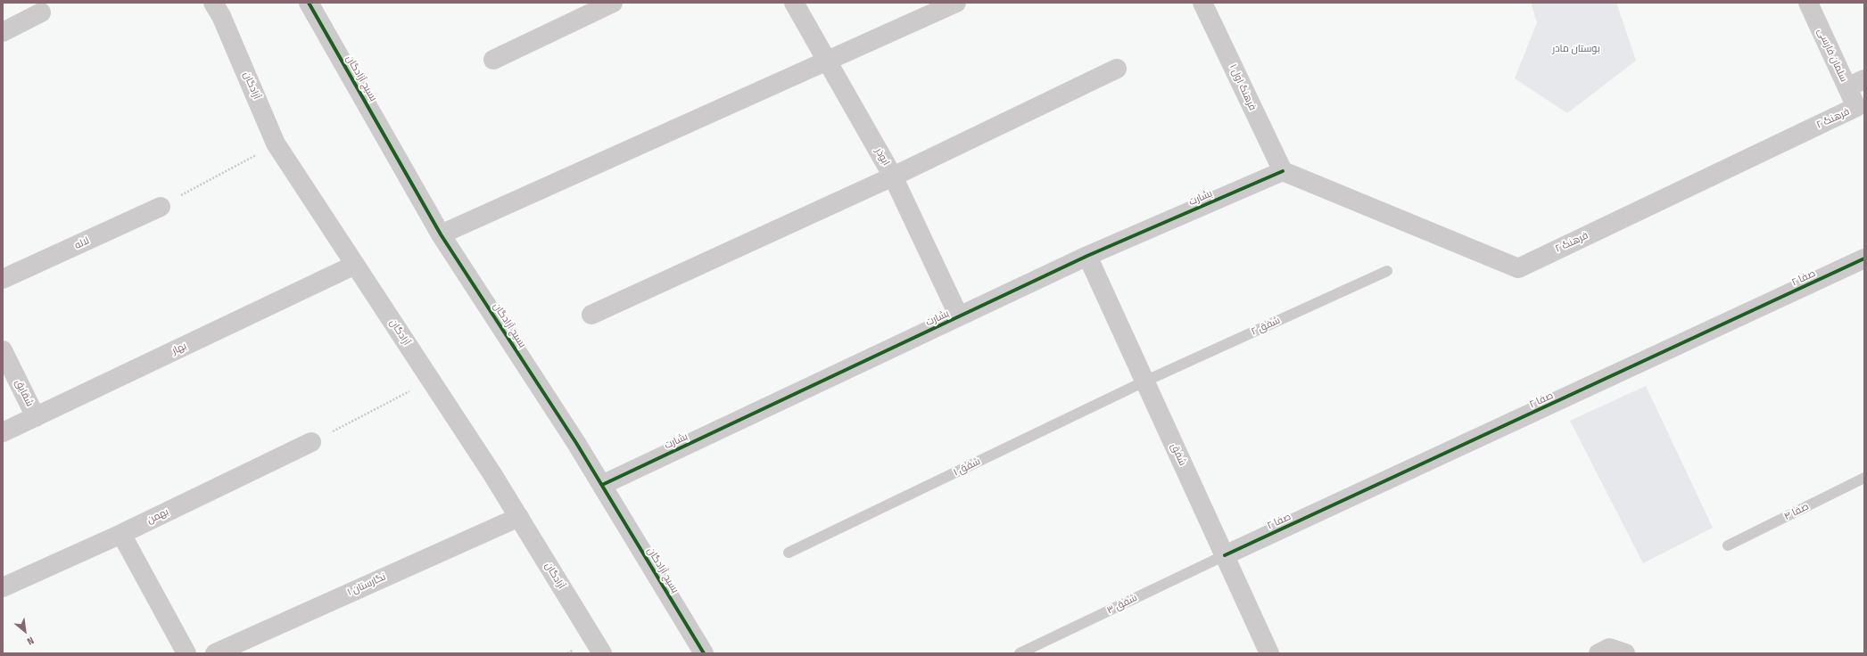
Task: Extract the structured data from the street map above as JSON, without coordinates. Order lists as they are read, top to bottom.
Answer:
{
  "streets": {
    "street": [
      "سلمان فارسی",
      "بسیج آزادگان",
      "آزادگان",
      "فرهنگ اول ۱",
      "فرهنگ ۲",
      "ابوذر",
      "بشارت",
      "لاله",
      "صفا ۲",
      "بهار",
      "شقایق",
      "شفق",
      "بهمن",
      "نگارستان ۱"
    ],
    "lane": [
      "شفق ۲",
      "شفق ۱",
      "صفا ۴",
      "شفق ۳"
    ]
  },
  "crossings": [
    ["سلمان فارسی", "فرهنگ ۲"],
    ["بسیج آزادگان", "بشارت"],
    ["آزادگان", "بهار"],
    ["آزادگان", "نگارستان ۱"],
    ["فرهنگ اول ۱", "فرهنگ ۲"],
    ["فرهنگ اول ۱", "بشارت"],
    ["فرهنگ ۲", "بشارت"],
    ["ابوذر", "بشارت"],
    ["بشارت", "شفق"],
    ["صفا ۲", "شفق"],
    ["صفا ۲", "شفق ۳"],
    ["شفق ۲", "شفق"],
    ["شفق ۲", "شفق ۱"],
    ["بهار", "شقایق"],
    ["شفق", "شفق ۱"],
    ["شفق", "شفق ۳"]
  ],
  "parks": ["بوستان مادر"],
  "north": "bottom right"
}
